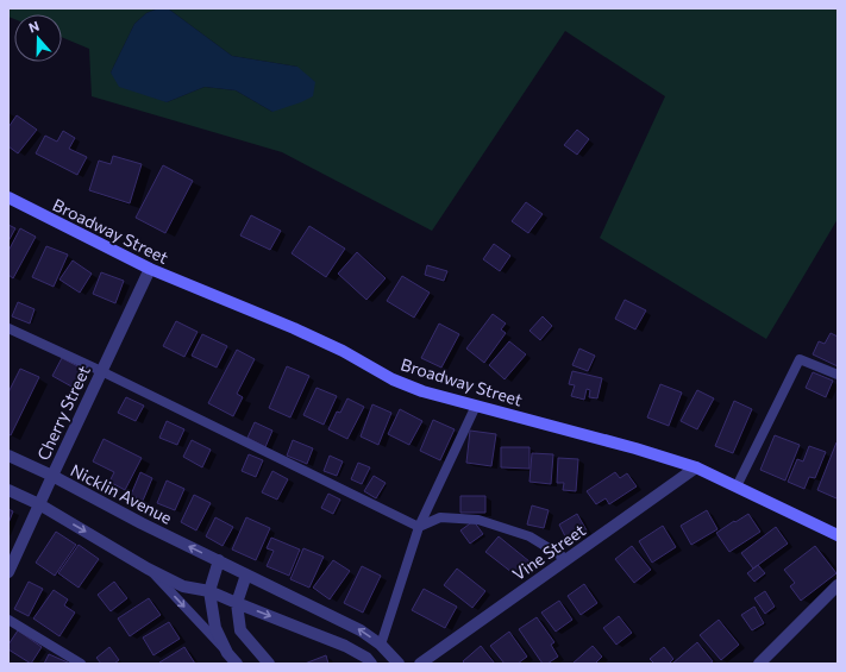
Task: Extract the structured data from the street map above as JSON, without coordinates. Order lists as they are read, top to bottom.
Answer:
{
  "streets": {
    "main road": ["Broadway Street"],
    "street": ["Cherry Street", "Nicklin Avenue", "Vine Street"]
  },
  "crossings": [
    ["Broadway Street", "Cherry Street"],
    ["Broadway Street", "Vine Street"],
    ["Cherry Street", "Nicklin Avenue"]
  ],
  "north": "top"
}
